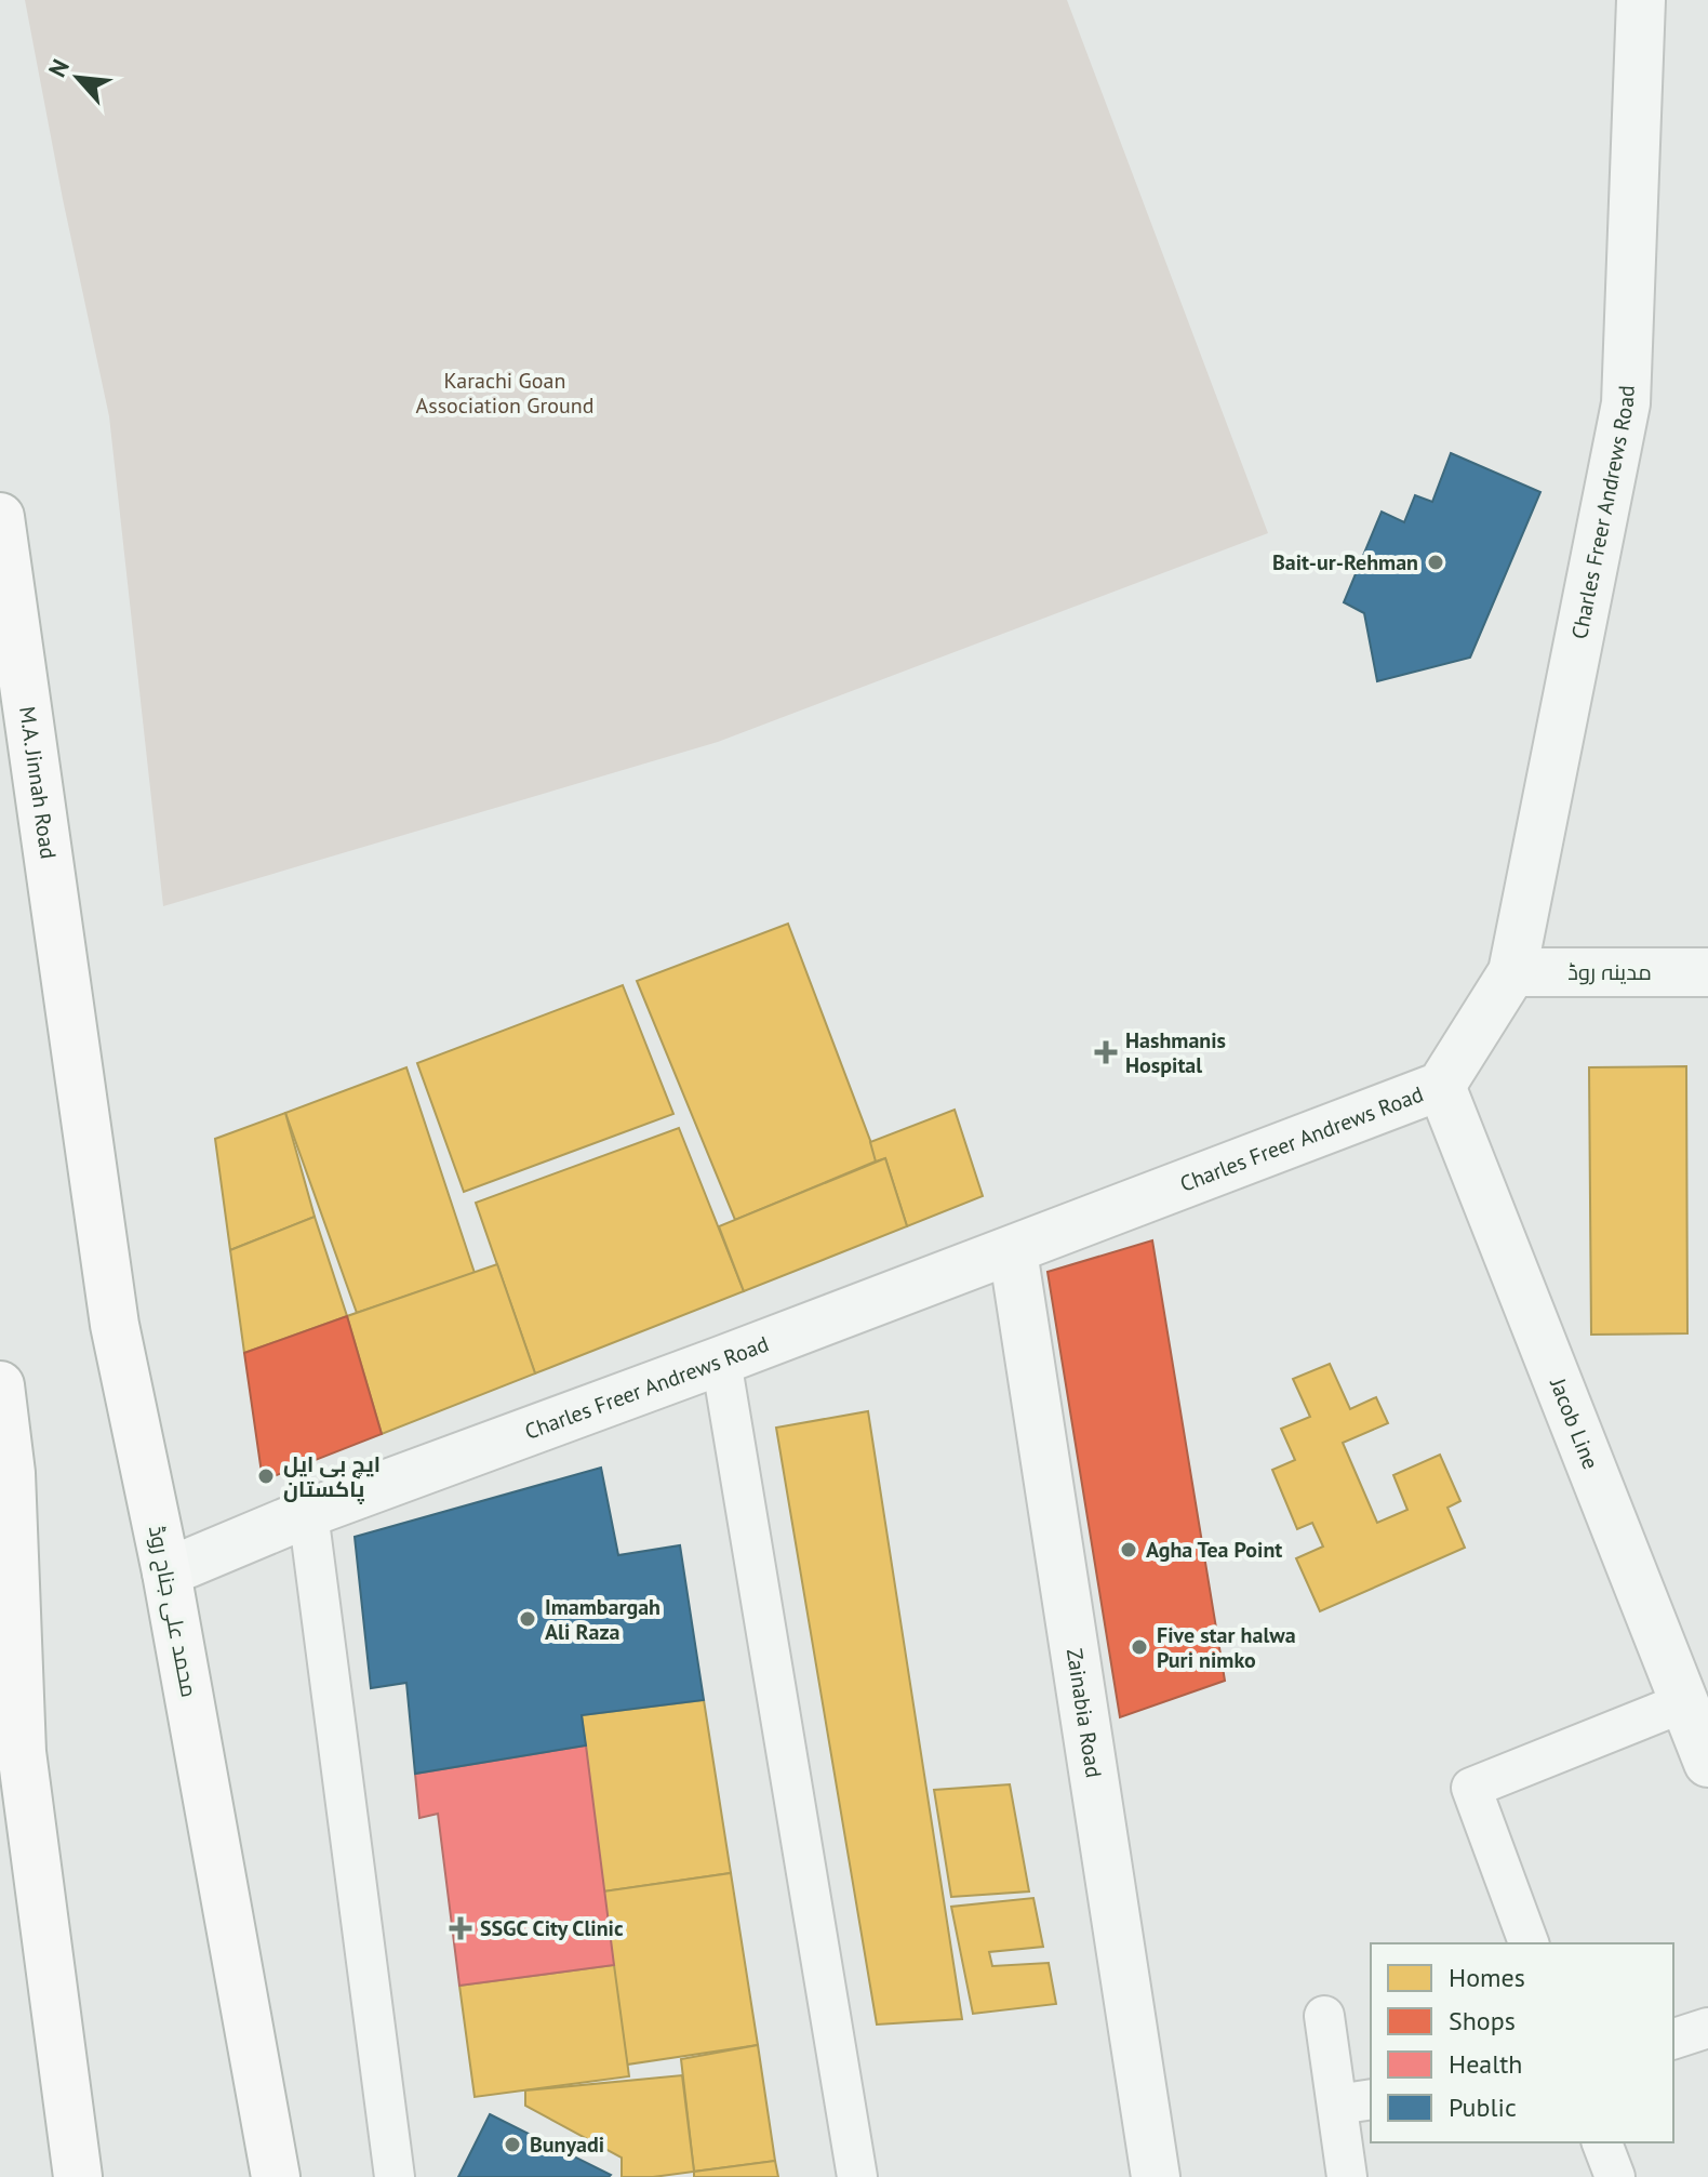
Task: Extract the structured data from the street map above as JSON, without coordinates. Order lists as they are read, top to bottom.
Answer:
{
  "streets": {
    "highway": ["M.A. Jinnah Road", "محمد علی جناح روڈ"],
    "street": [
      "Charles Freer Andrews Road",
      "مدینہ روڈ",
      "Jacob Line",
      "Zainabia Road"
    ]
  },
  "crossings": [
    ["Charles Freer Andrews Road", "مدینہ روڈ"],
    ["Charles Freer Andrews Road", "Jacob Line"],
    ["Charles Freer Andrews Road", "محمد علی جناح روڈ"],
    ["Charles Freer Andrews Road", "Zainabia Road"],
    ["M.A. Jinnah Road", "محمد علی جناح روڈ"]
  ],
  "parks": ["Karachi Goan Association Ground"],
  "places": {
    "other": [
      "Bait-ur-Rehman",
      "ایچ بی ایل پاکستان",
      "Agha Tea Point",
      "Imambargah Ali Raza",
      "Five star halwa Puri nimko",
      "Bunyadi"
    ],
    "health": ["Hashmanis Hospital", "SSGC City Clinic"]
  },
  "legend": [
    "Homes",
    "Shops",
    "Health",
    "Public"
  ],
  "north": "top left"
}
